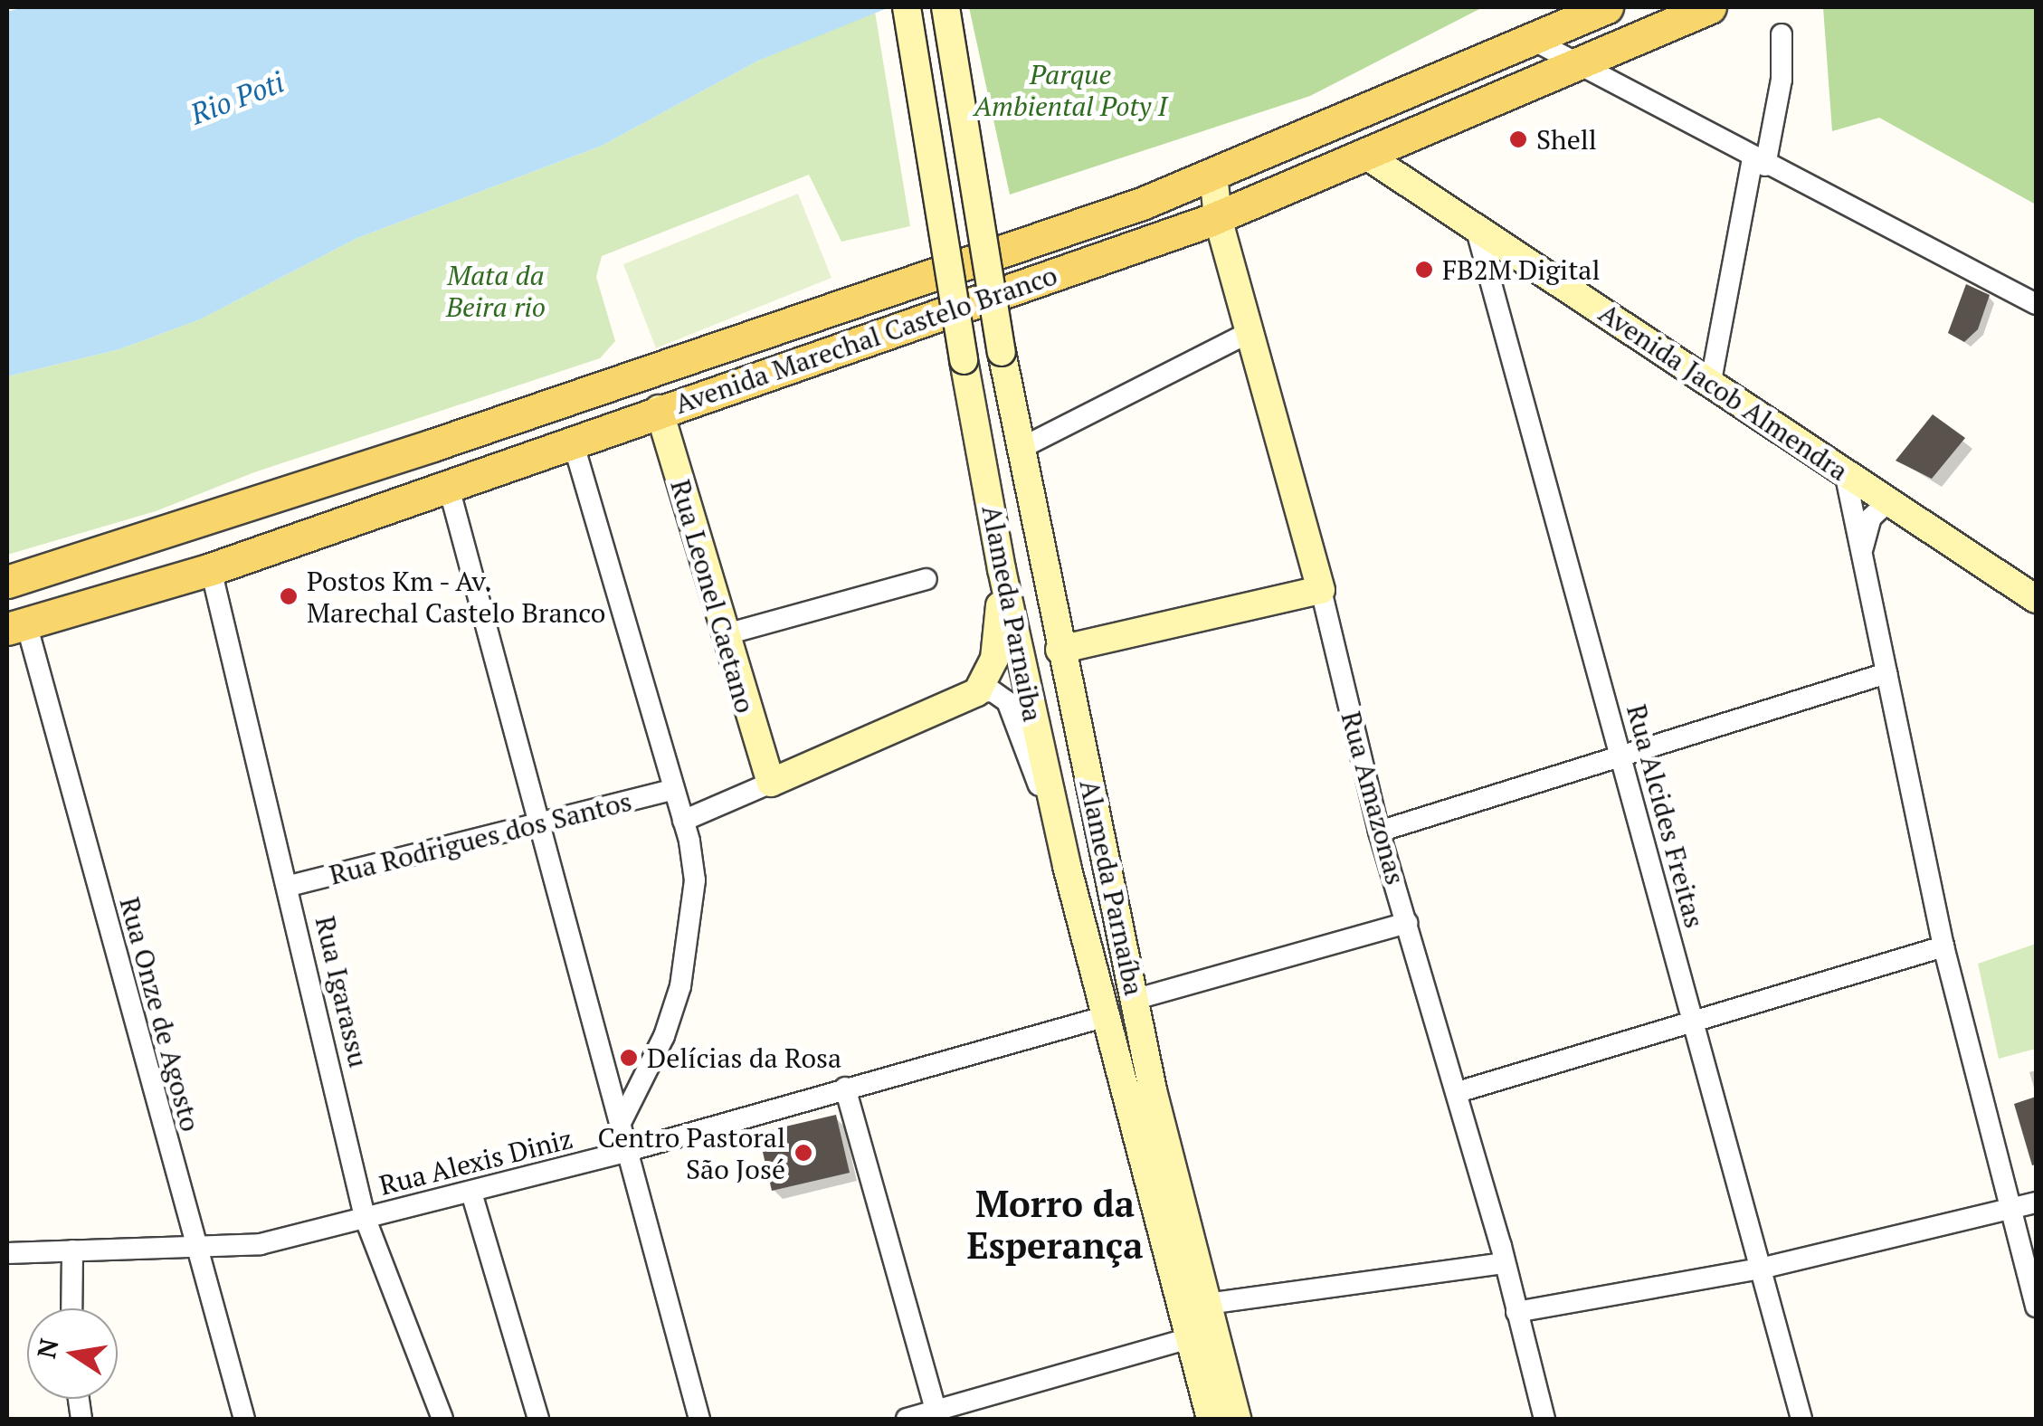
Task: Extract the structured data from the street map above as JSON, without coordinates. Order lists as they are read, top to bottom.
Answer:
{
  "streets": {
    "main road": [
      "Avenida Marechal Castelo Branco",
      "Avenida Jacob Almendra",
      "Rua Leonel Caetano",
      "Alameda Parnaiba",
      "Rua Amazonas",
      "Alameda Parnaíba"
    ],
    "street": [
      "Rua Alcides Freitas",
      "Rua Rodrigues dos Santos",
      "Rua Igarassu",
      "Rua Onze de Agosto",
      "Rua Alexis Diniz"
    ]
  },
  "crossings": [
    ["Avenida Marechal Castelo Branco", "Avenida Jacob Almendra"],
    ["Avenida Marechal Castelo Branco", "Rua Leonel Caetano"],
    ["Avenida Marechal Castelo Branco", "Rua Amazonas"],
    ["Avenida Marechal Castelo Branco", "Rua Igarassu"],
    ["Avenida Marechal Castelo Branco", "Rua Onze de Agosto"],
    ["Avenida Jacob Almendra", "Rua Alcides Freitas"],
    ["Alameda Parnaiba", "Rua Alexis Diniz"],
    ["Rua Rodrigues dos Santos", "Rua Igarassu"],
    ["Rua Igarassu", "Rua Alexis Diniz"],
    ["Rua Onze de Agosto", "Rua Alexis Diniz"]
  ],
  "districts": ["Morro da Esperança"],
  "water": ["Rio Poti"],
  "parks": ["Parque Ambiental Poty I", "Mata da Beira rio"],
  "places": [
    "Shell",
    "FB2M Digital",
    "Postos Km - Av. Marechal Castelo Branco",
    "Delícias da Rosa",
    "Centro Pastoral São José"
  ],
  "north": "left"
}
